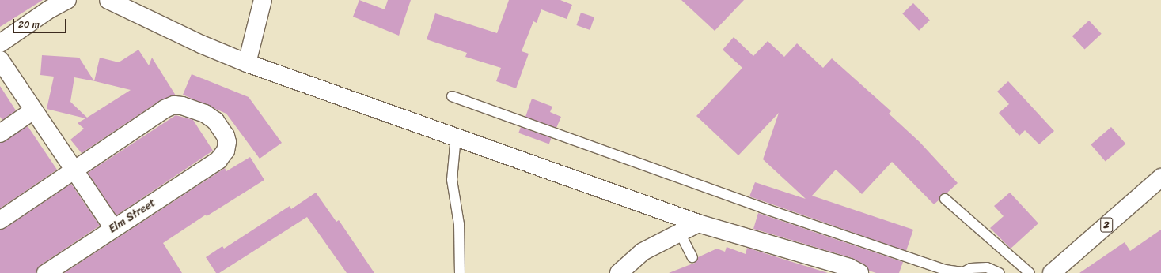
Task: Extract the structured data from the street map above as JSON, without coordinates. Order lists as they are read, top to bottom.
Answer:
{
  "streets": {
    "main road": ["Elm Street", "2"]
  },
  "scale_bar": "20 m"
}
